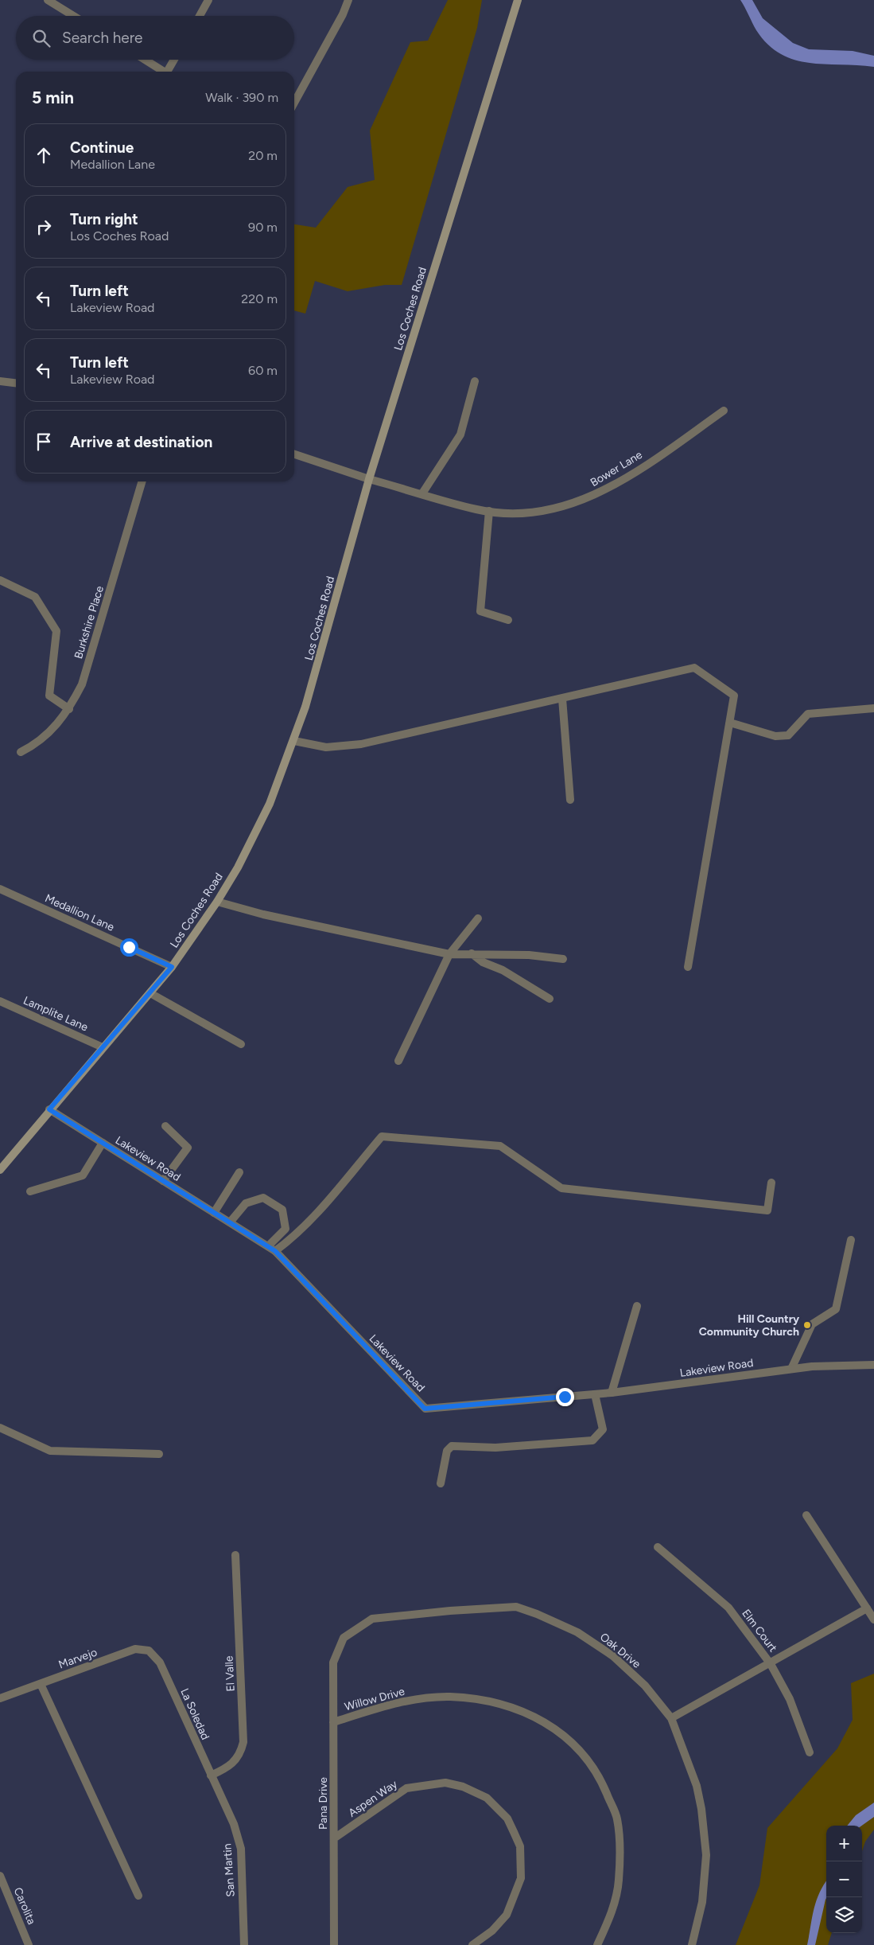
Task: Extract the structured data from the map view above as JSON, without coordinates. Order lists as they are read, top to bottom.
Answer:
{
  "streets": {
    "main road": ["Los Coches Road"],
    "street": [
      "Bower Lane",
      "Burkshire Place",
      "Medallion Lane",
      "Lamplite Lane",
      "Lakeview Road",
      "Elm Court",
      "Oak Drive",
      "Marvejo",
      "El Valle",
      "Willow Drive",
      "La Soledad",
      "Aspen Way",
      "Pana Drive",
      "San Martin",
      "Carolita"
    ]
  },
  "crossings": [
    ["Los Coches Road", "Bower Lane"],
    ["Los Coches Road", "Medallion Lane"],
    ["Los Coches Road", "Lamplite Lane"],
    ["Los Coches Road", "Lakeview Road"],
    ["Oak Drive", "Pana Drive"],
    ["Marvejo", "La Soledad"],
    ["El Valle", "La Soledad"],
    ["El Valle", "San Martin"],
    ["Willow Drive", "Pana Drive"],
    ["La Soledad", "San Martin"],
    ["Aspen Way", "Pana Drive"]
  ],
  "places": ["Hill Country Community Church"],
  "page": {
    "search": "Search here",
    "heading": ["5 min", "Walk · 390 m"],
    "list": [
      ["Continue", "Medallion Lane", "20 m"],
      ["Turn right", "Los Coches Road", "90 m"],
      ["Turn left", "Lakeview Road", "220 m"],
      ["Turn left", "Lakeview Road", "60 m"],
      "Arrive at destination"
    ],
    "map_buttons": ["+", "−"]
  }
}
